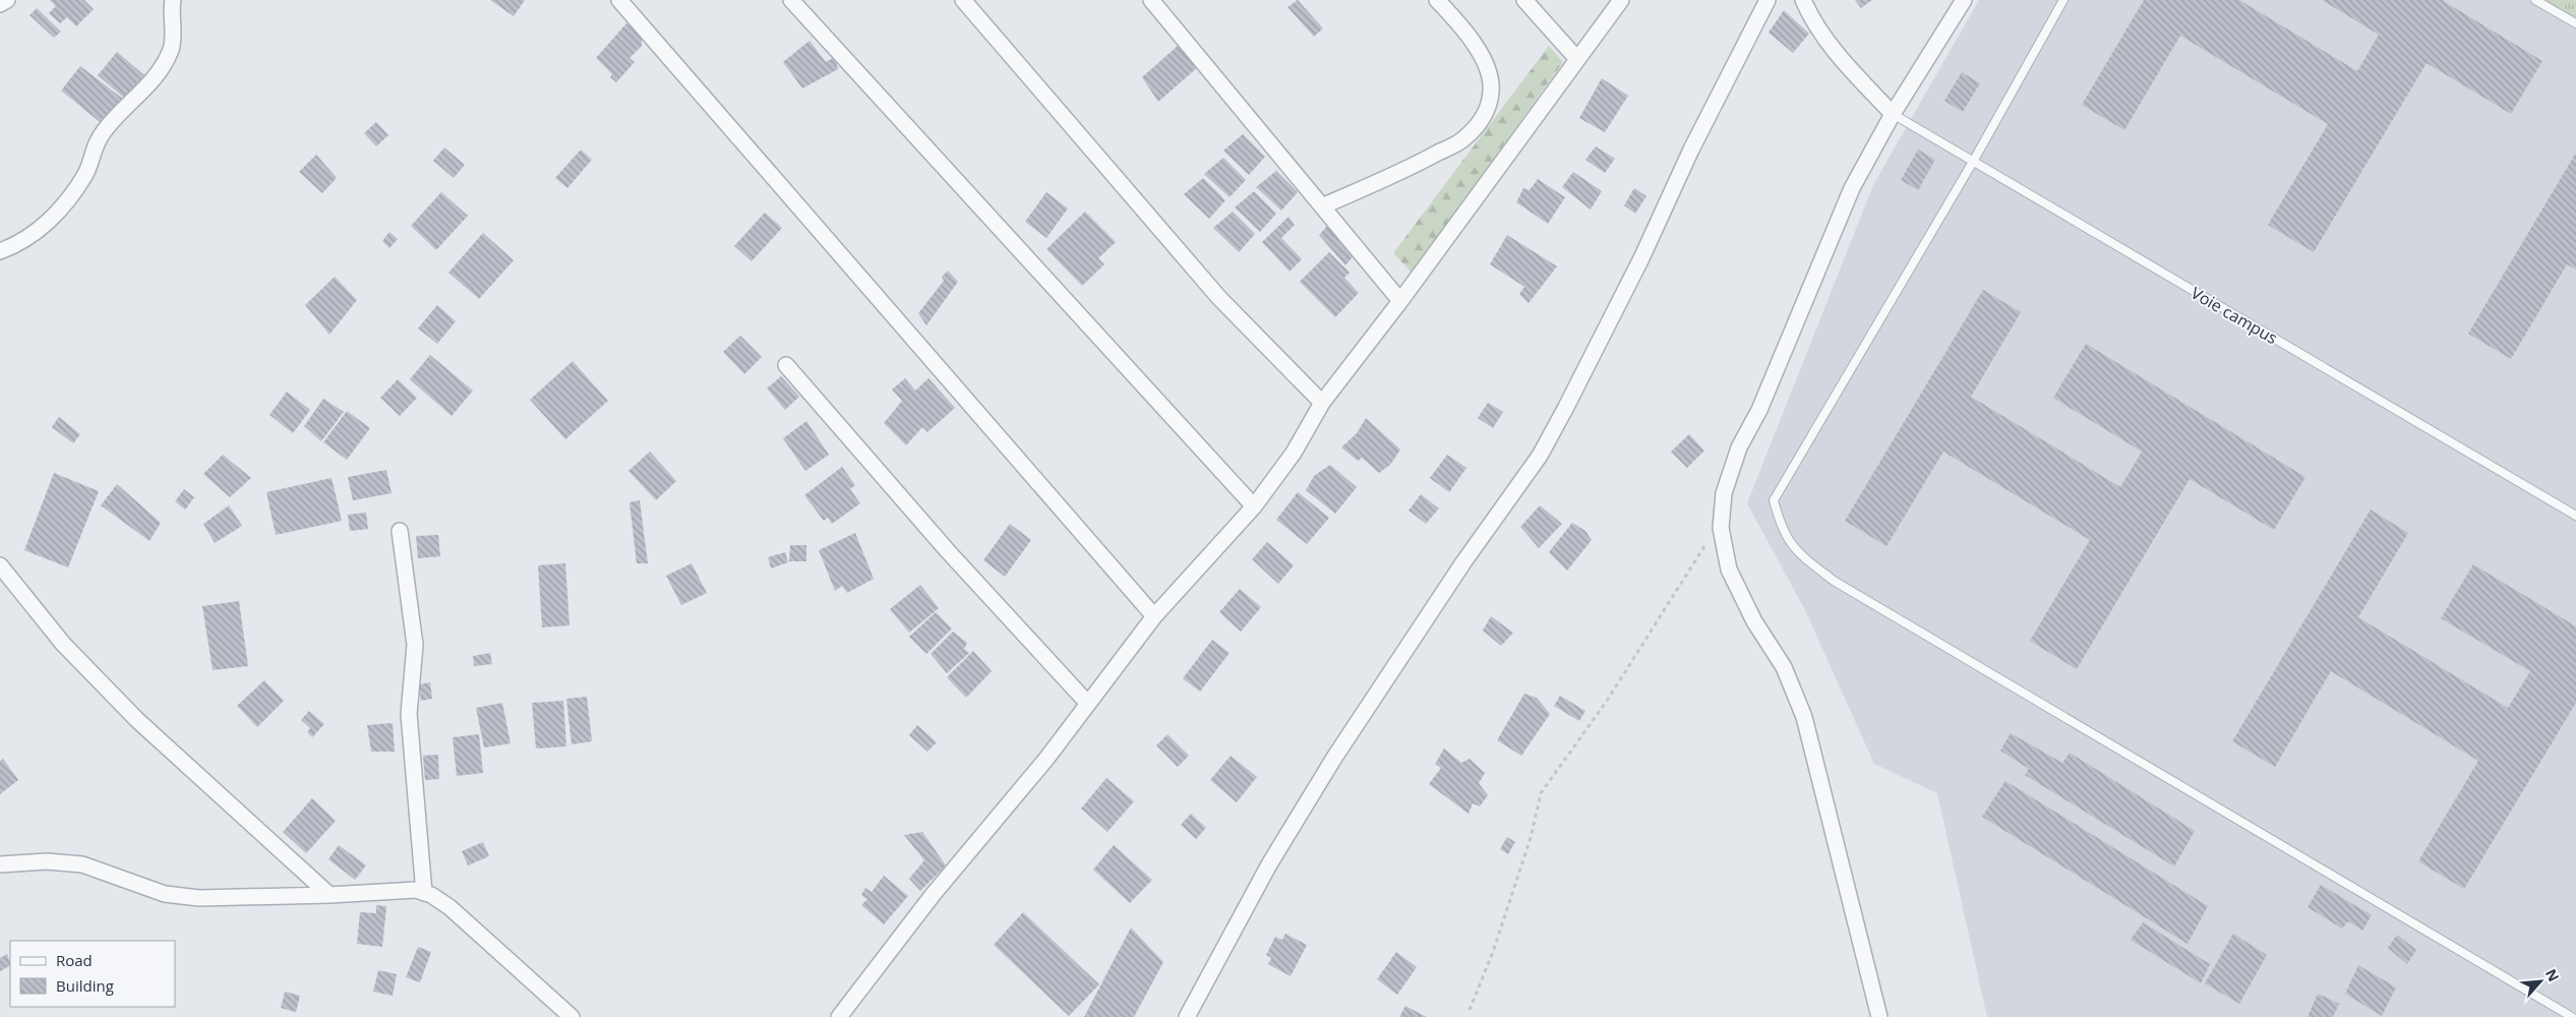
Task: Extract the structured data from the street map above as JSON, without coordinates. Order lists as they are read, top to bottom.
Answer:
{
  "streets": {
    "lane": ["Voie campus"]
  },
  "legend": ["Road", "Building"],
  "north": "top right"
}
